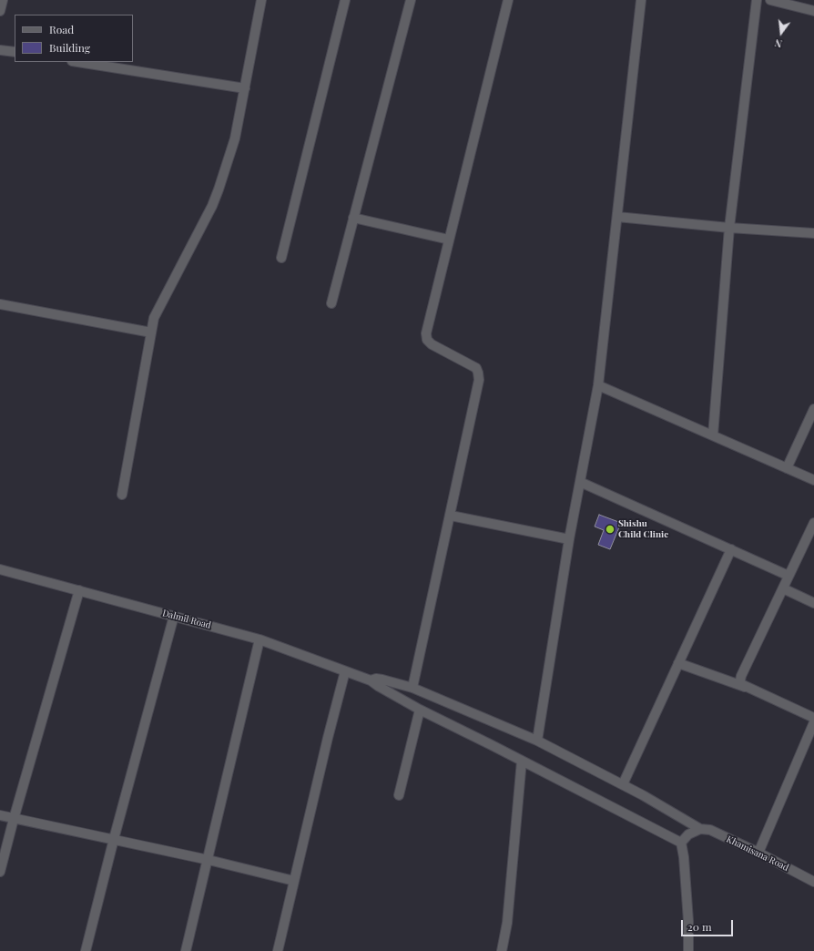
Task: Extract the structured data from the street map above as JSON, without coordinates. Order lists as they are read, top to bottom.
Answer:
{
  "streets": {
    "street": ["Dalmil Road", "Khamisana Road"]
  },
  "crossings": [
    ["Dalmil Road", "Khamisana Road"]
  ],
  "places": ["Shishu Child Clinic"],
  "legend": ["Road", "Building"],
  "scale_bar": "20 m",
  "north": "bottom"
}
